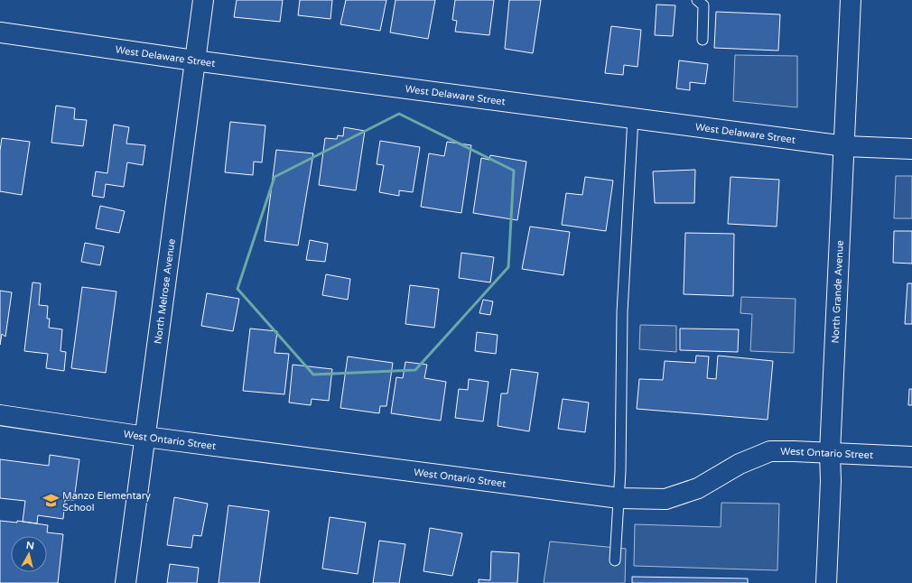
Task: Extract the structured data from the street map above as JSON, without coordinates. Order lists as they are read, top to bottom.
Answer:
{
  "streets": {
    "street": [
      "West Delaware Street",
      "North Melrose Avenue",
      "North Grande Avenue",
      "West Ontario Street"
    ]
  },
  "crossings": [
    ["West Delaware Street", "North Melrose Avenue"],
    ["West Delaware Street", "North Grande Avenue"],
    ["North Melrose Avenue", "West Ontario Street"],
    ["North Grande Avenue", "West Ontario Street"]
  ],
  "places": {
    "school or university": ["Manzo Elementary School"]
  },
  "north": "top"
}
